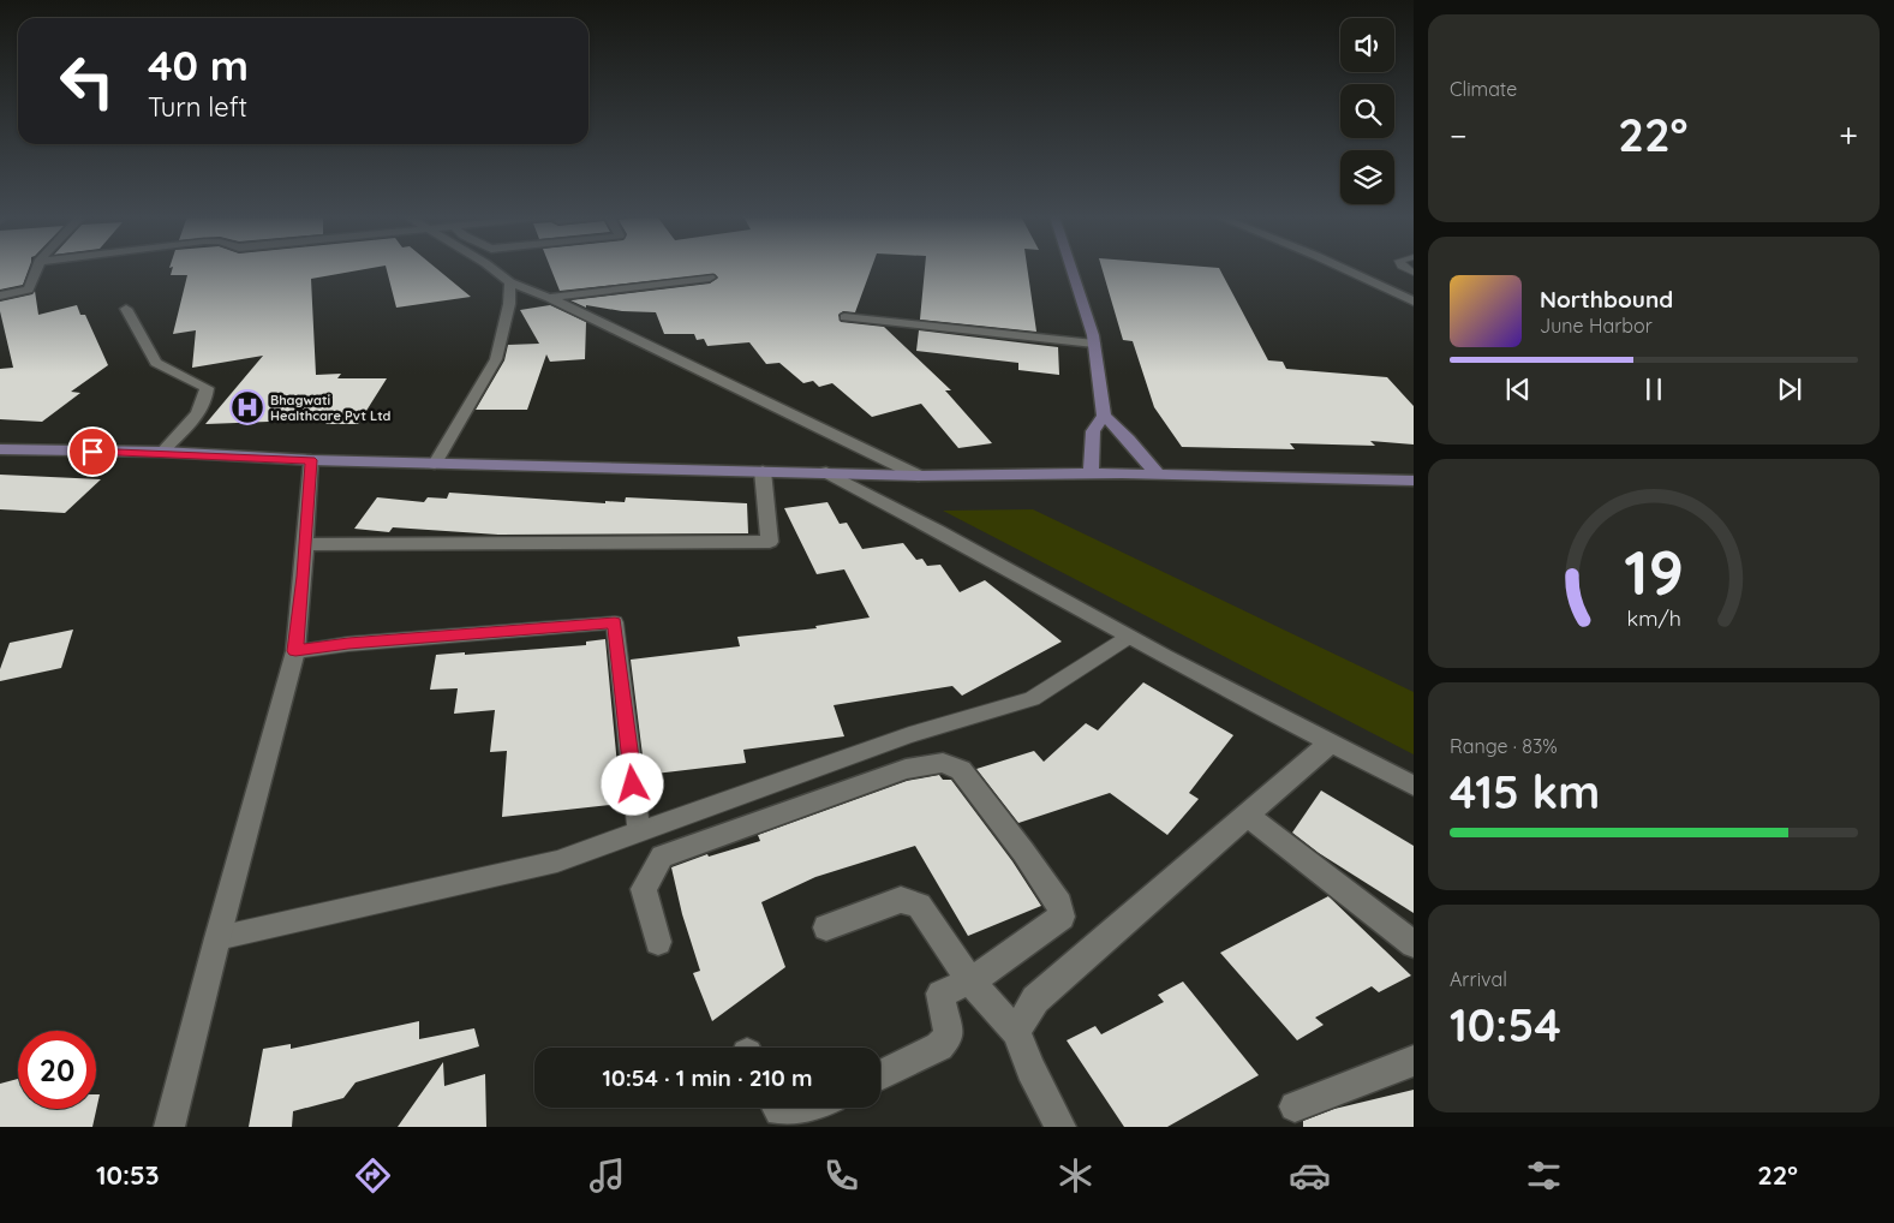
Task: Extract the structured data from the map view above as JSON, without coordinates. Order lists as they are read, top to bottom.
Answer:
{
  "places": {
    "hospital": ["Bhagwati Healthcare Pvt Ltd"]
  },
  "page": {
    "tile": [
      "Climate",
      ["Range · 83%", "415 km"],
      ["Arrival", "10:54"]
    ],
    "turn": ["40 m", "Turn left"],
    "heat": ["−", "22°", "+"],
    "song": ["Northbound", "June Harbor"],
    "limit": "20",
    "trip": "10:54 · 1 min · 210 m",
    "tabs": ["10:53", "22°"],
    "gauge": ["19", "km/h"]
  }
}
